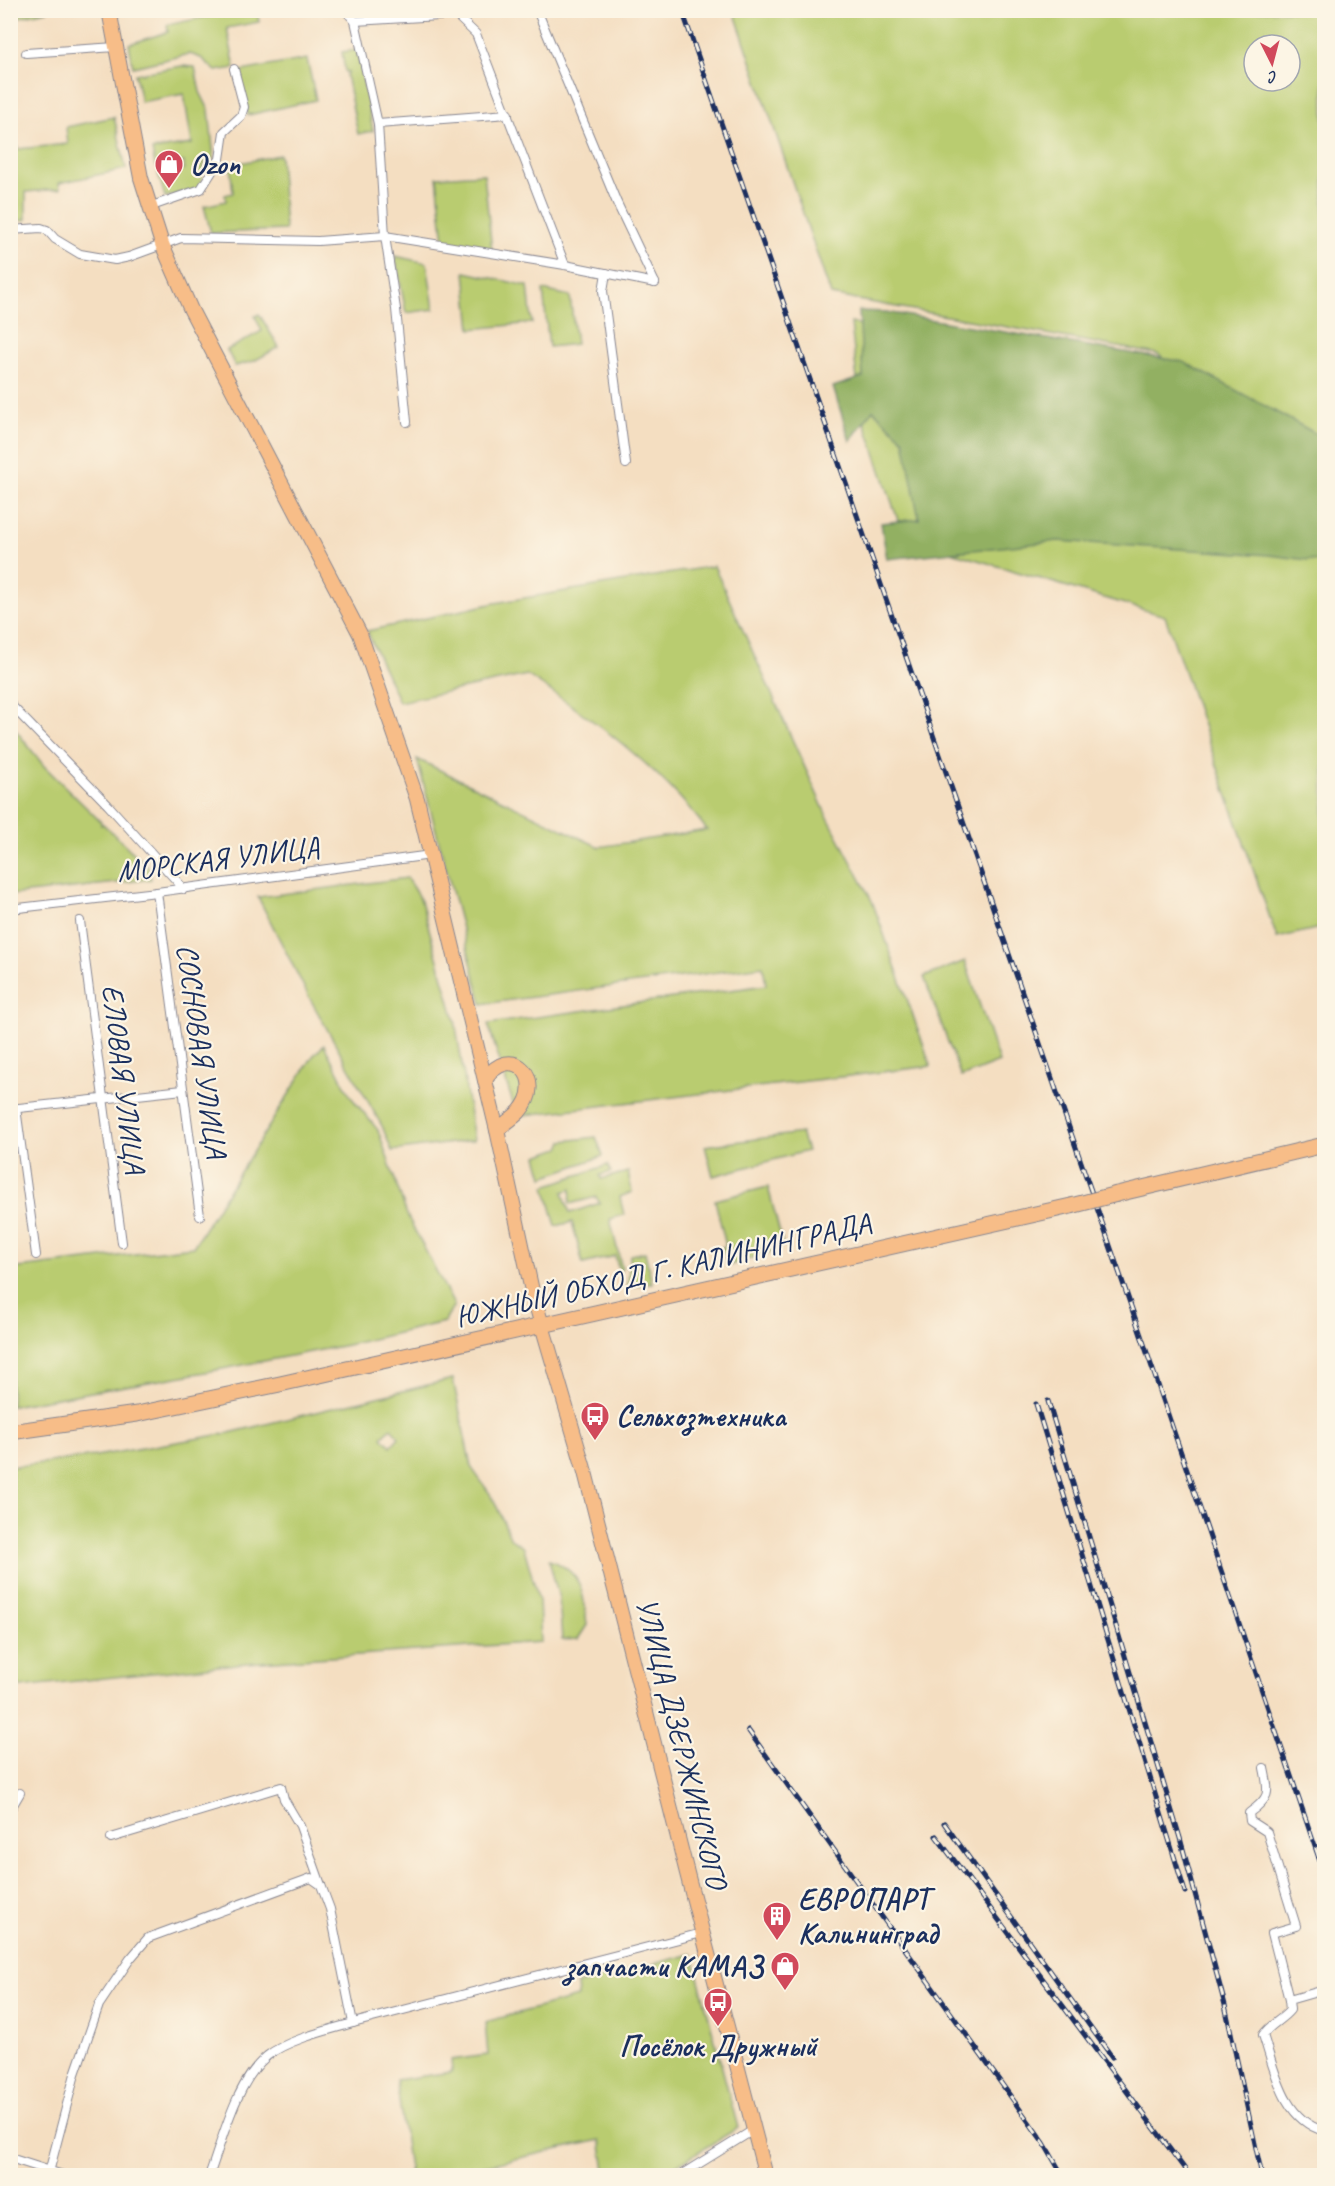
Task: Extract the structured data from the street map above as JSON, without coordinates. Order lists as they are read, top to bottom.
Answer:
{
  "streets": {
    "highway": ["ЮЖНЫЙ ОБХОД Г. КАЛИНИНГРАДА"],
    "main road": ["УЛИЦА ДЗЕРЖИНСКОГО"],
    "street": ["МОРСКАЯ УЛИЦА", "СОСНОВАЯ УЛИЦА", "ЕЛОВАЯ УЛИЦА"]
  },
  "crossings": [
    ["МОРСКАЯ УЛИЦА", "СОСНОВАЯ УЛИЦА"],
    ["МОРСКАЯ УЛИЦА", "УЛИЦА ДЗЕРЖИНСКОГО"],
    ["ЮЖНЫЙ ОБХОД Г. КАЛИНИНГРАДА", "УЛИЦА ДЗЕРЖИНСКОГО"]
  ],
  "places": {
    "shop": ["Ozon", "запчасти КАМАЗ"],
    "bus stop": ["Сельхозтехника", "Посёлок Дружный"],
    "building": ["ЕВРОПАРТ Калининград"]
  },
  "north": "bottom"
}
